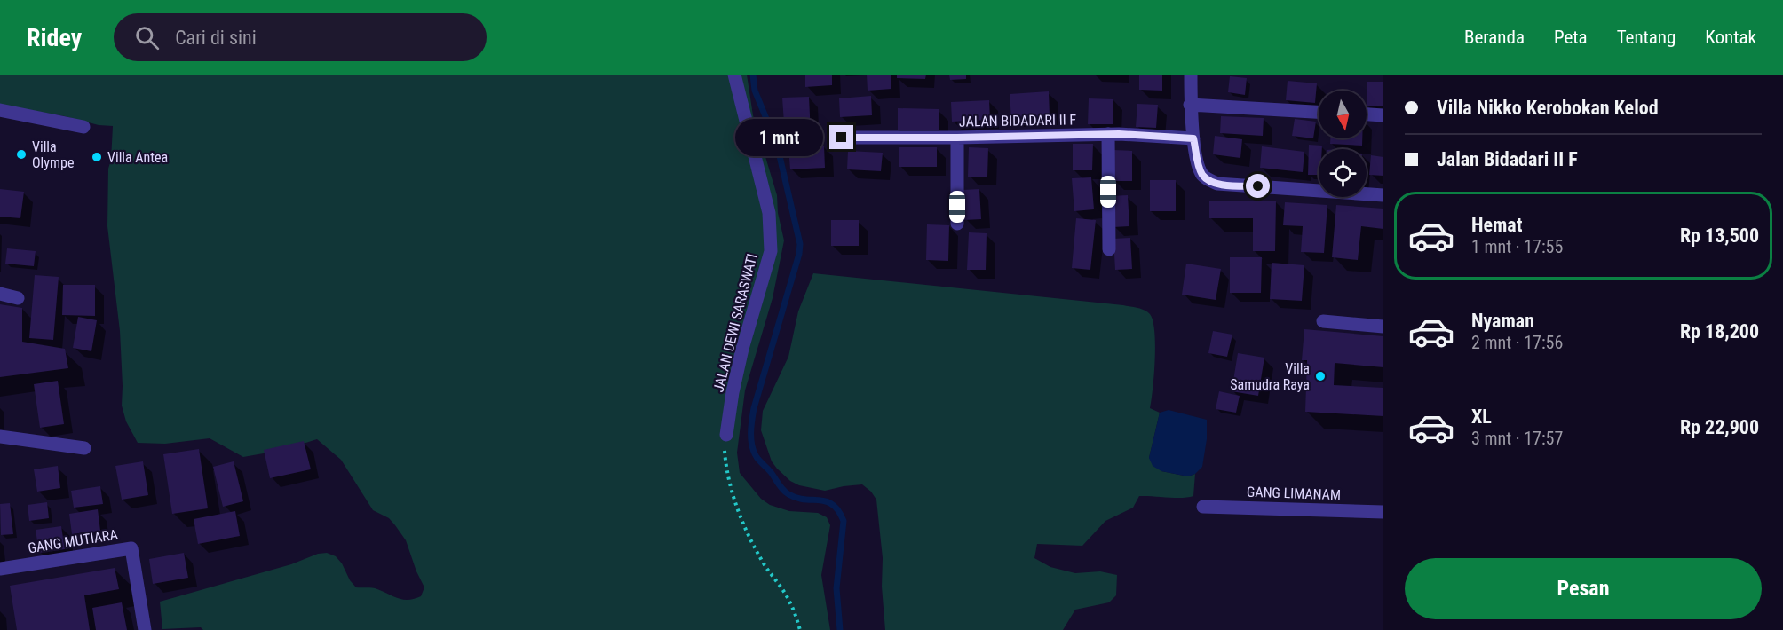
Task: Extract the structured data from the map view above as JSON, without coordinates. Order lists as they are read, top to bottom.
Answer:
{
  "streets": {
    "street": [
      "JALAN BIDADARI II F",
      "JALAN DEWI SARASWATI",
      "GANG LIMANAM",
      "GANG MUTIARA"
    ]
  },
  "places": ["Villa Olympe", "Villa Antea", "Villa Samudra Raya"],
  "north": "bottom",
  "page": {
    "header": "Ridey",
    "search": "Cari di sini",
    "nav": [
      "Beranda",
      "Peta",
      "Tentang",
      "Kontak"
    ],
    "banner": ["Villa Nikko Kerobokan Kelod", "Jalan Bidadari II F"],
    "bubble": "1 mnt",
    "list": [
      {
        "name": "Hemat",
        "note": "1 mnt · 17:55",
        "value": "Rp 13,500"
      },
      {
        "name": "Nyaman",
        "note": "2 mnt · 17:56",
        "value": "Rp 18,200"
      },
      {
        "name": "XL",
        "note": "3 mnt · 17:57",
        "value": "Rp 22,900"
      }
    ],
    "buttons": "Pesan"
  }
}
